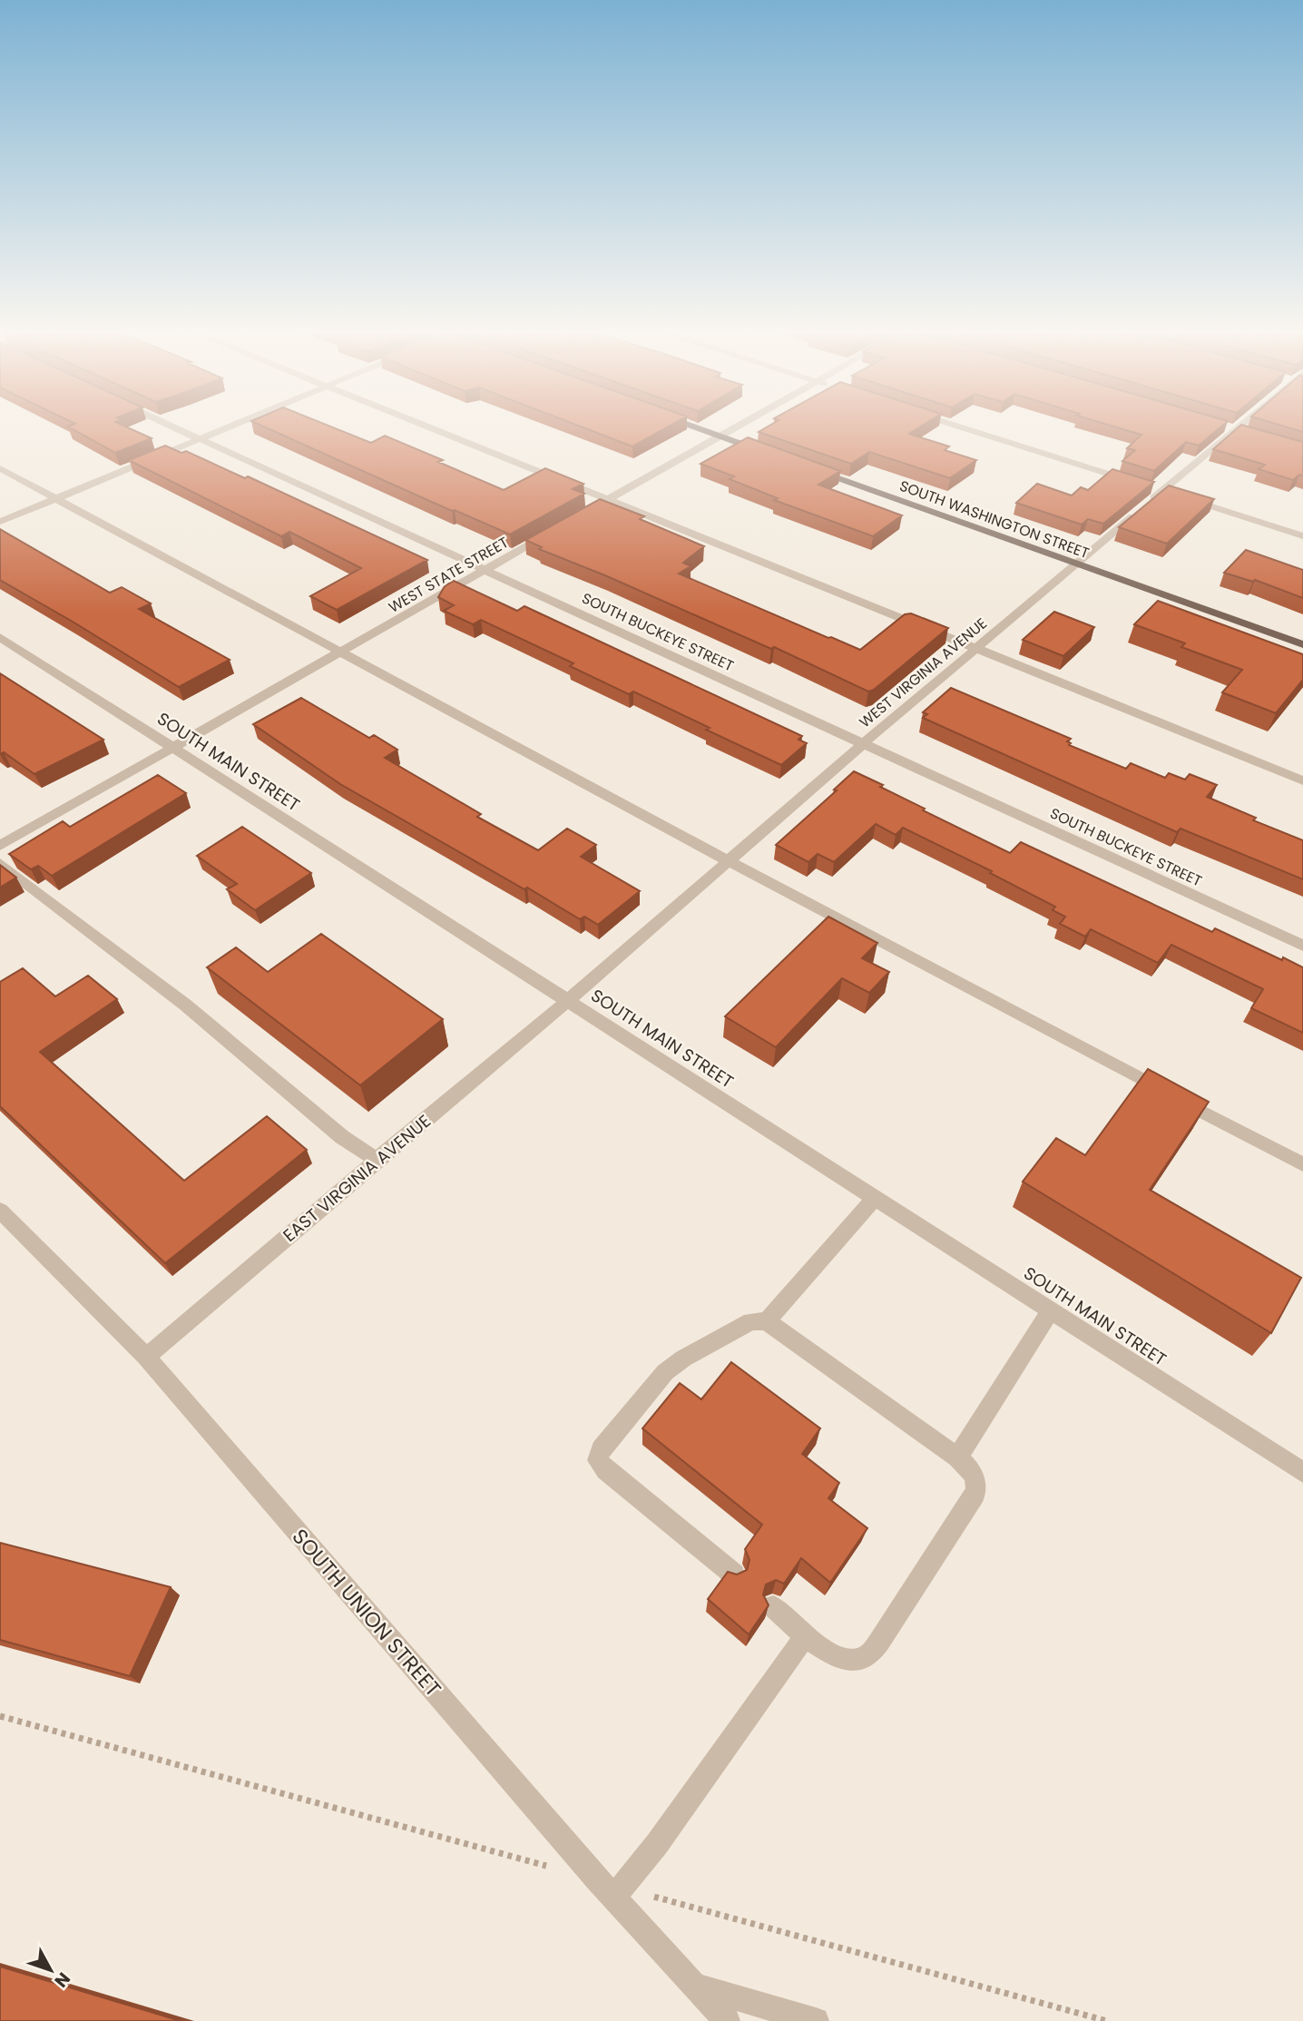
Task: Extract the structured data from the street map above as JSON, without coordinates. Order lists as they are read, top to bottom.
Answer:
{
  "streets": {
    "main road": ["SOUTH WASHINGTON STREET"],
    "street": [
      "WEST STATE STREET",
      "SOUTH BUCKEYE STREET",
      "WEST VIRGINIA AVENUE",
      "SOUTH MAIN STREET",
      "EAST VIRGINIA AVENUE",
      "SOUTH UNION STREET"
    ]
  },
  "crossings": [
    ["SOUTH WASHINGTON STREET", "WEST VIRGINIA AVENUE"],
    ["WEST STATE STREET", "SOUTH BUCKEYE STREET"],
    ["WEST STATE STREET", "SOUTH MAIN STREET"],
    ["SOUTH BUCKEYE STREET", "WEST VIRGINIA AVENUE"],
    ["WEST VIRGINIA AVENUE", "SOUTH MAIN STREET"],
    ["WEST VIRGINIA AVENUE", "EAST VIRGINIA AVENUE"],
    ["SOUTH MAIN STREET", "EAST VIRGINIA AVENUE"],
    ["EAST VIRGINIA AVENUE", "SOUTH UNION STREET"]
  ],
  "north": "bottom right"
}
